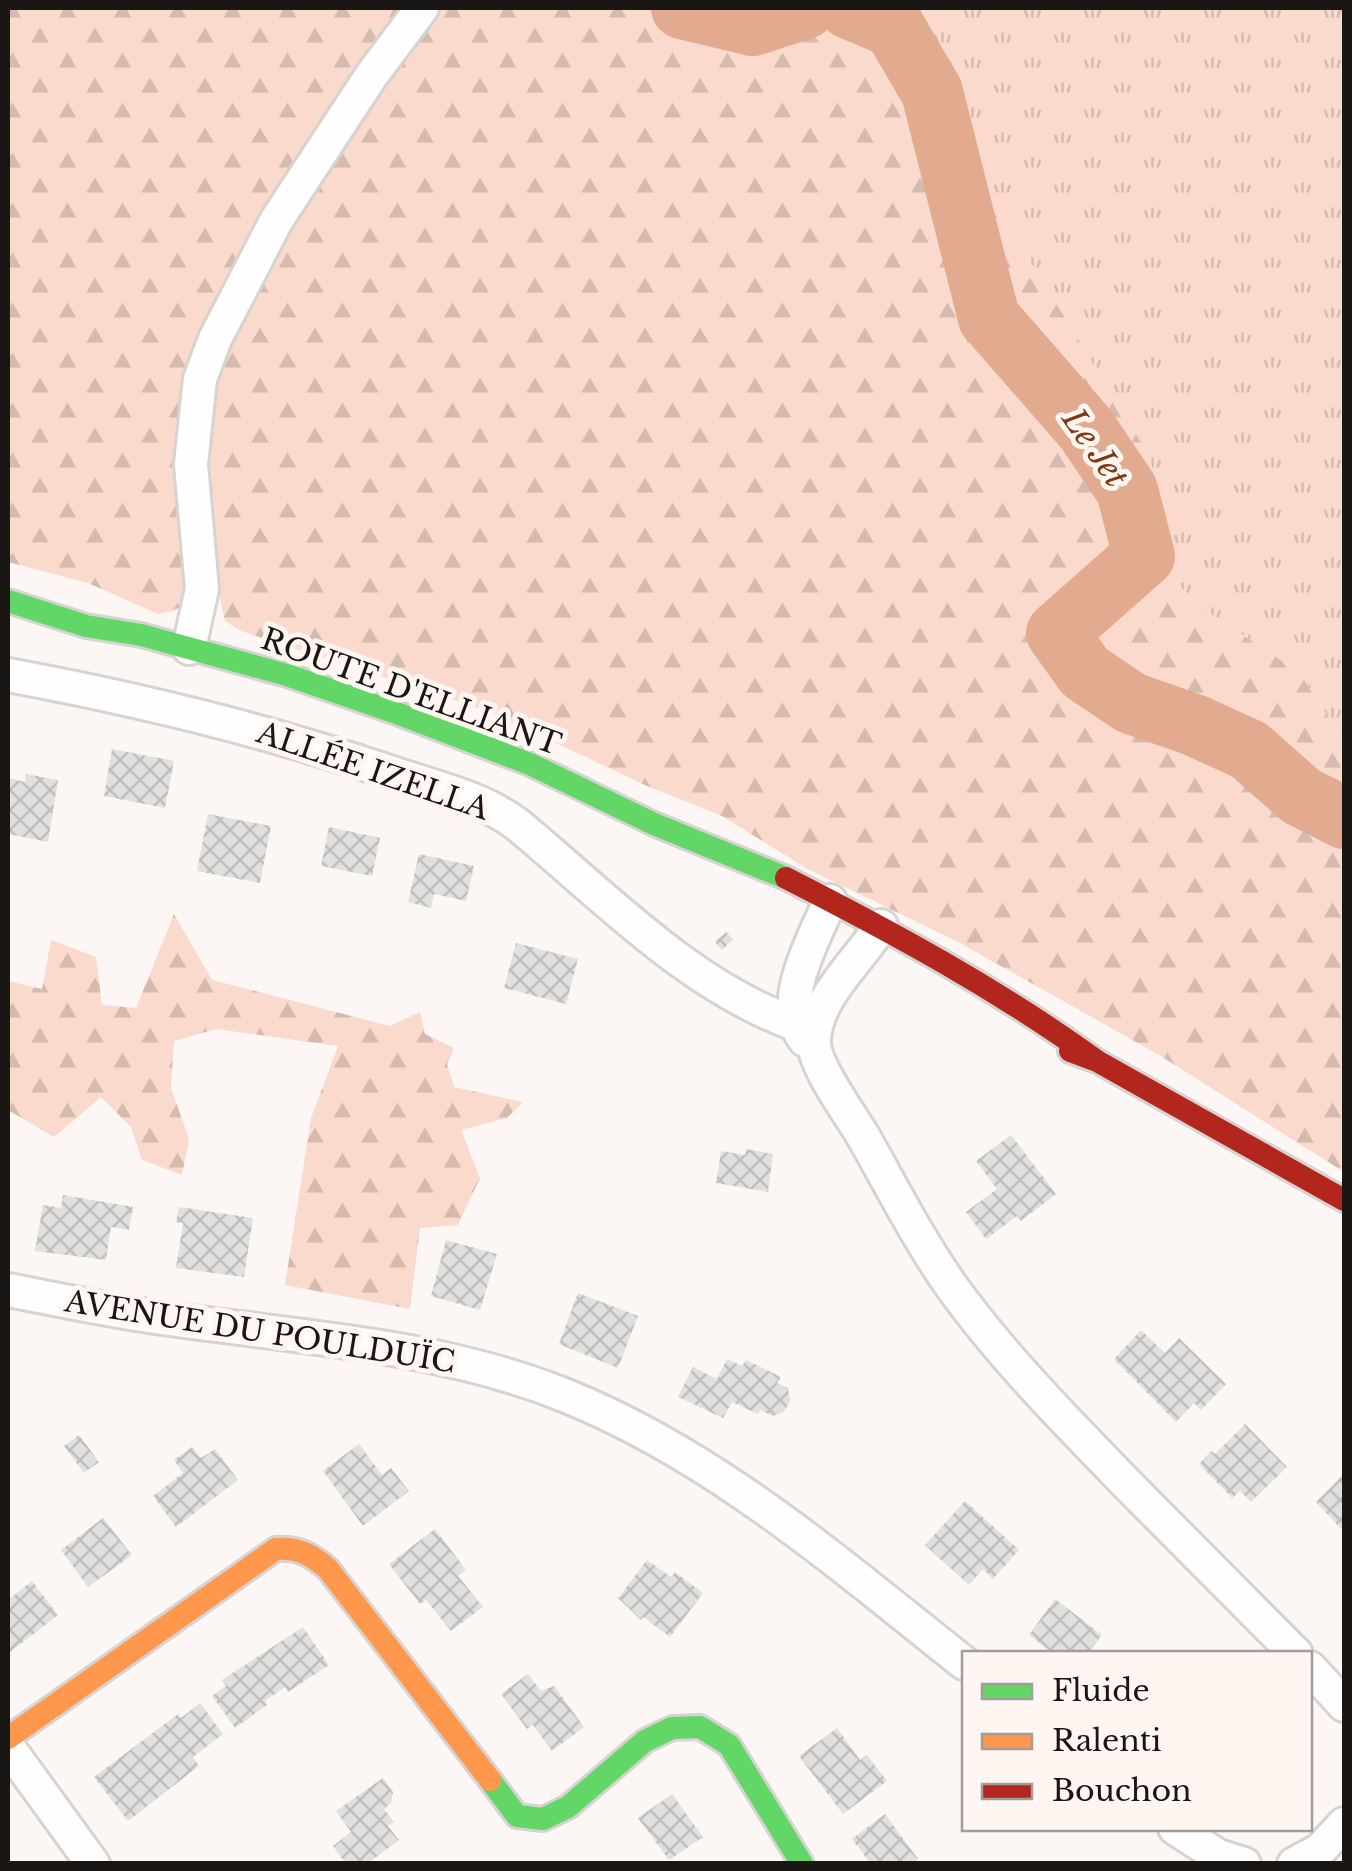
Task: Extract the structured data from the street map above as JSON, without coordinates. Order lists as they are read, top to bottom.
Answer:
{
  "streets": {
    "street": ["ROUTE D'ELLIANT", "ALLÉE IZELLA", "AVENUE DU POULDUÏC"]
  },
  "water": ["Le Jet"],
  "legend": ["Fluide", "Ralenti", "Bouchon"]
}
